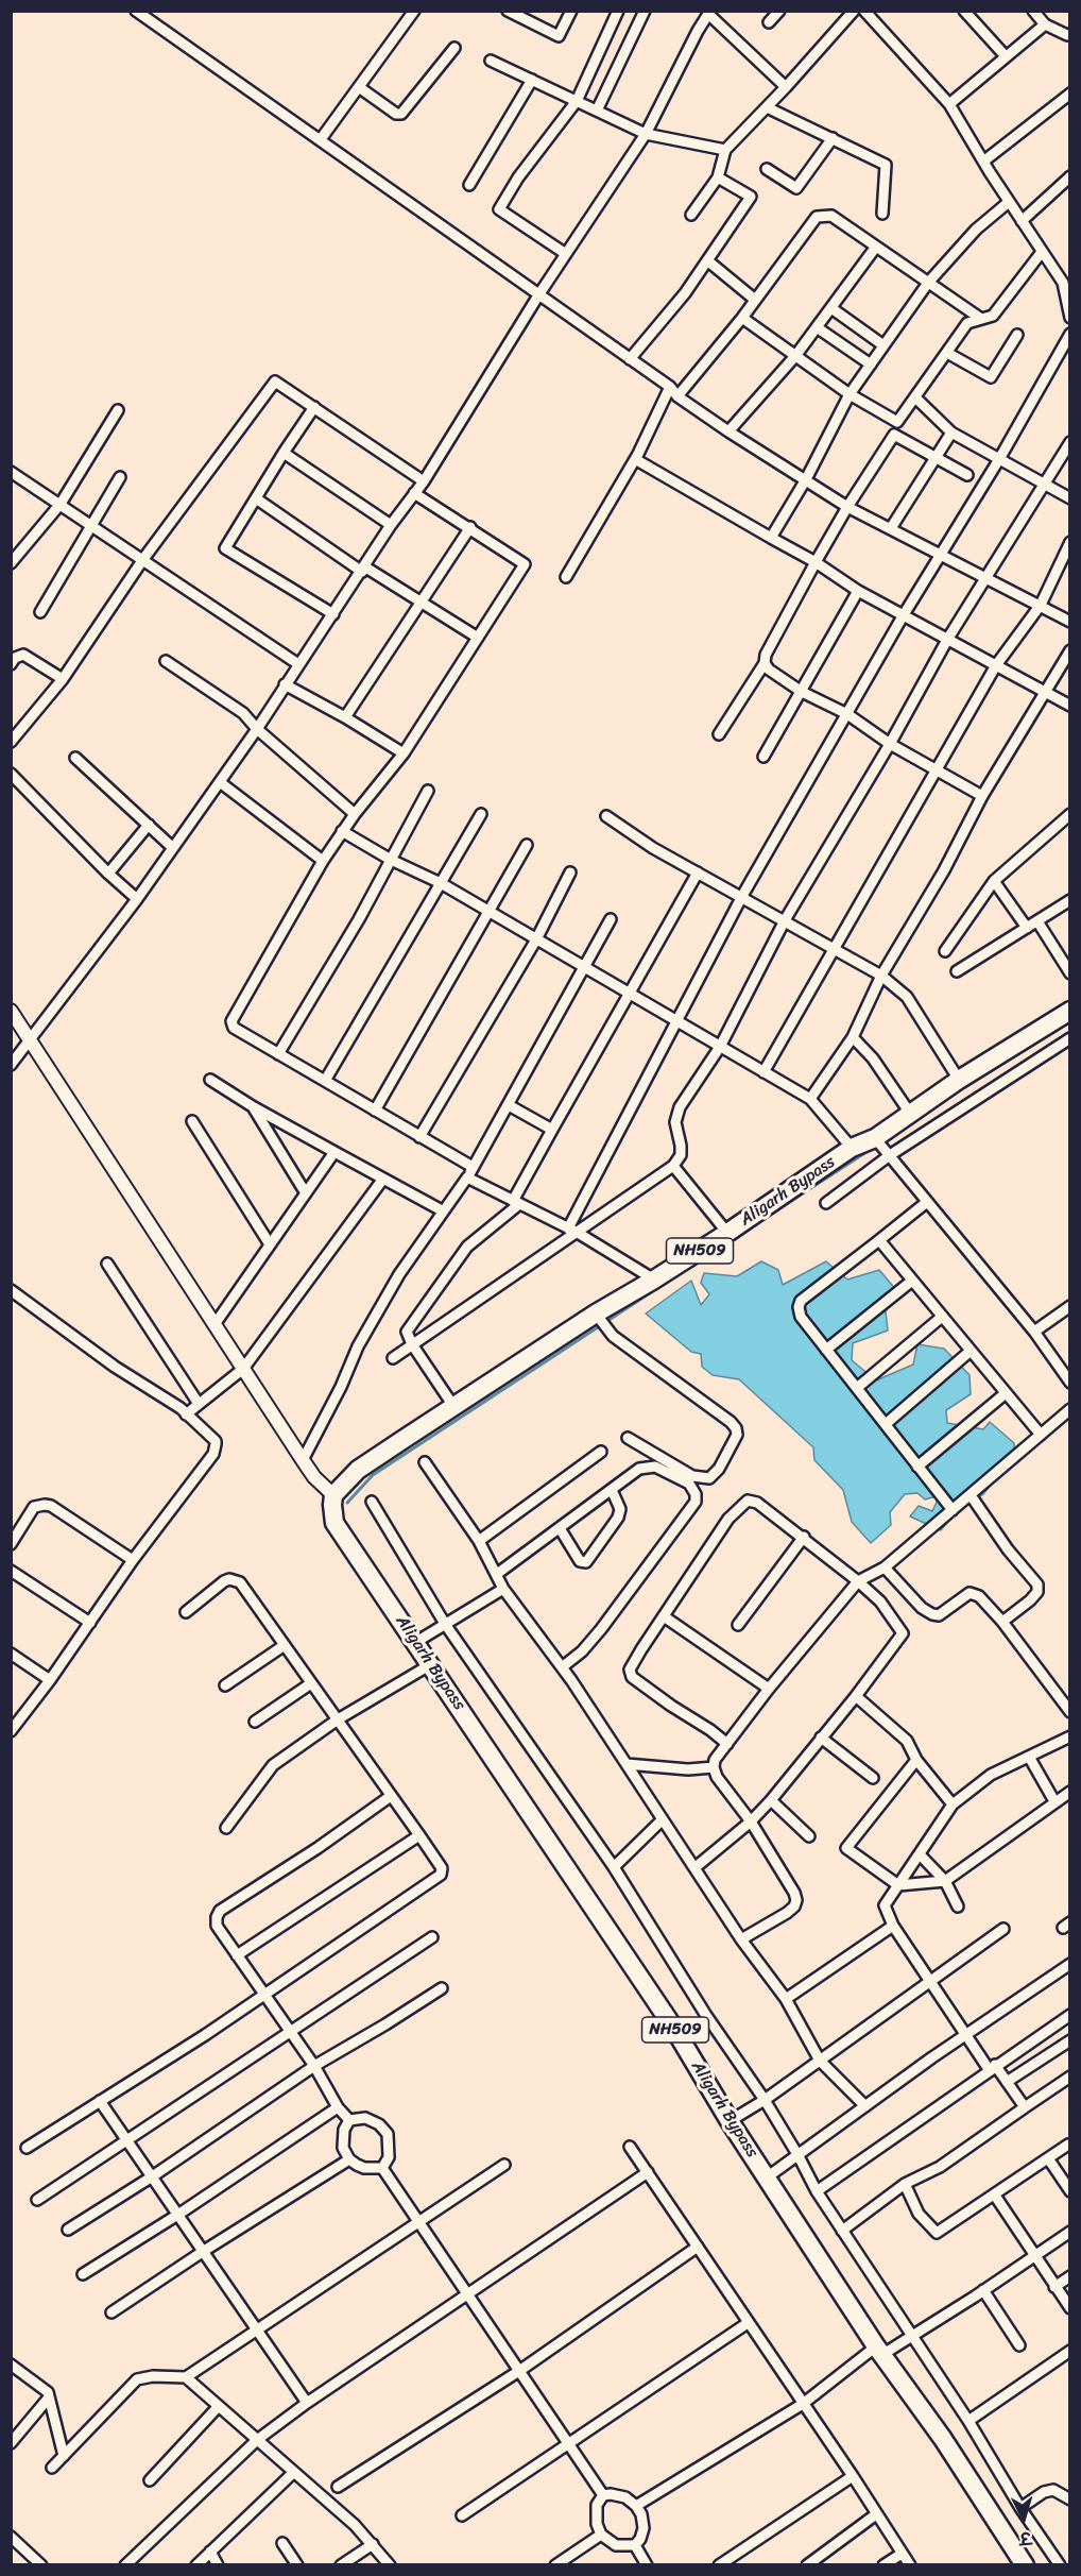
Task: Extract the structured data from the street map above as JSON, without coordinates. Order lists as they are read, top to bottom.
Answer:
{
  "streets": {
    "highway": ["Aligarh Bypass", "NH509"]
  },
  "north": "bottom"
}
